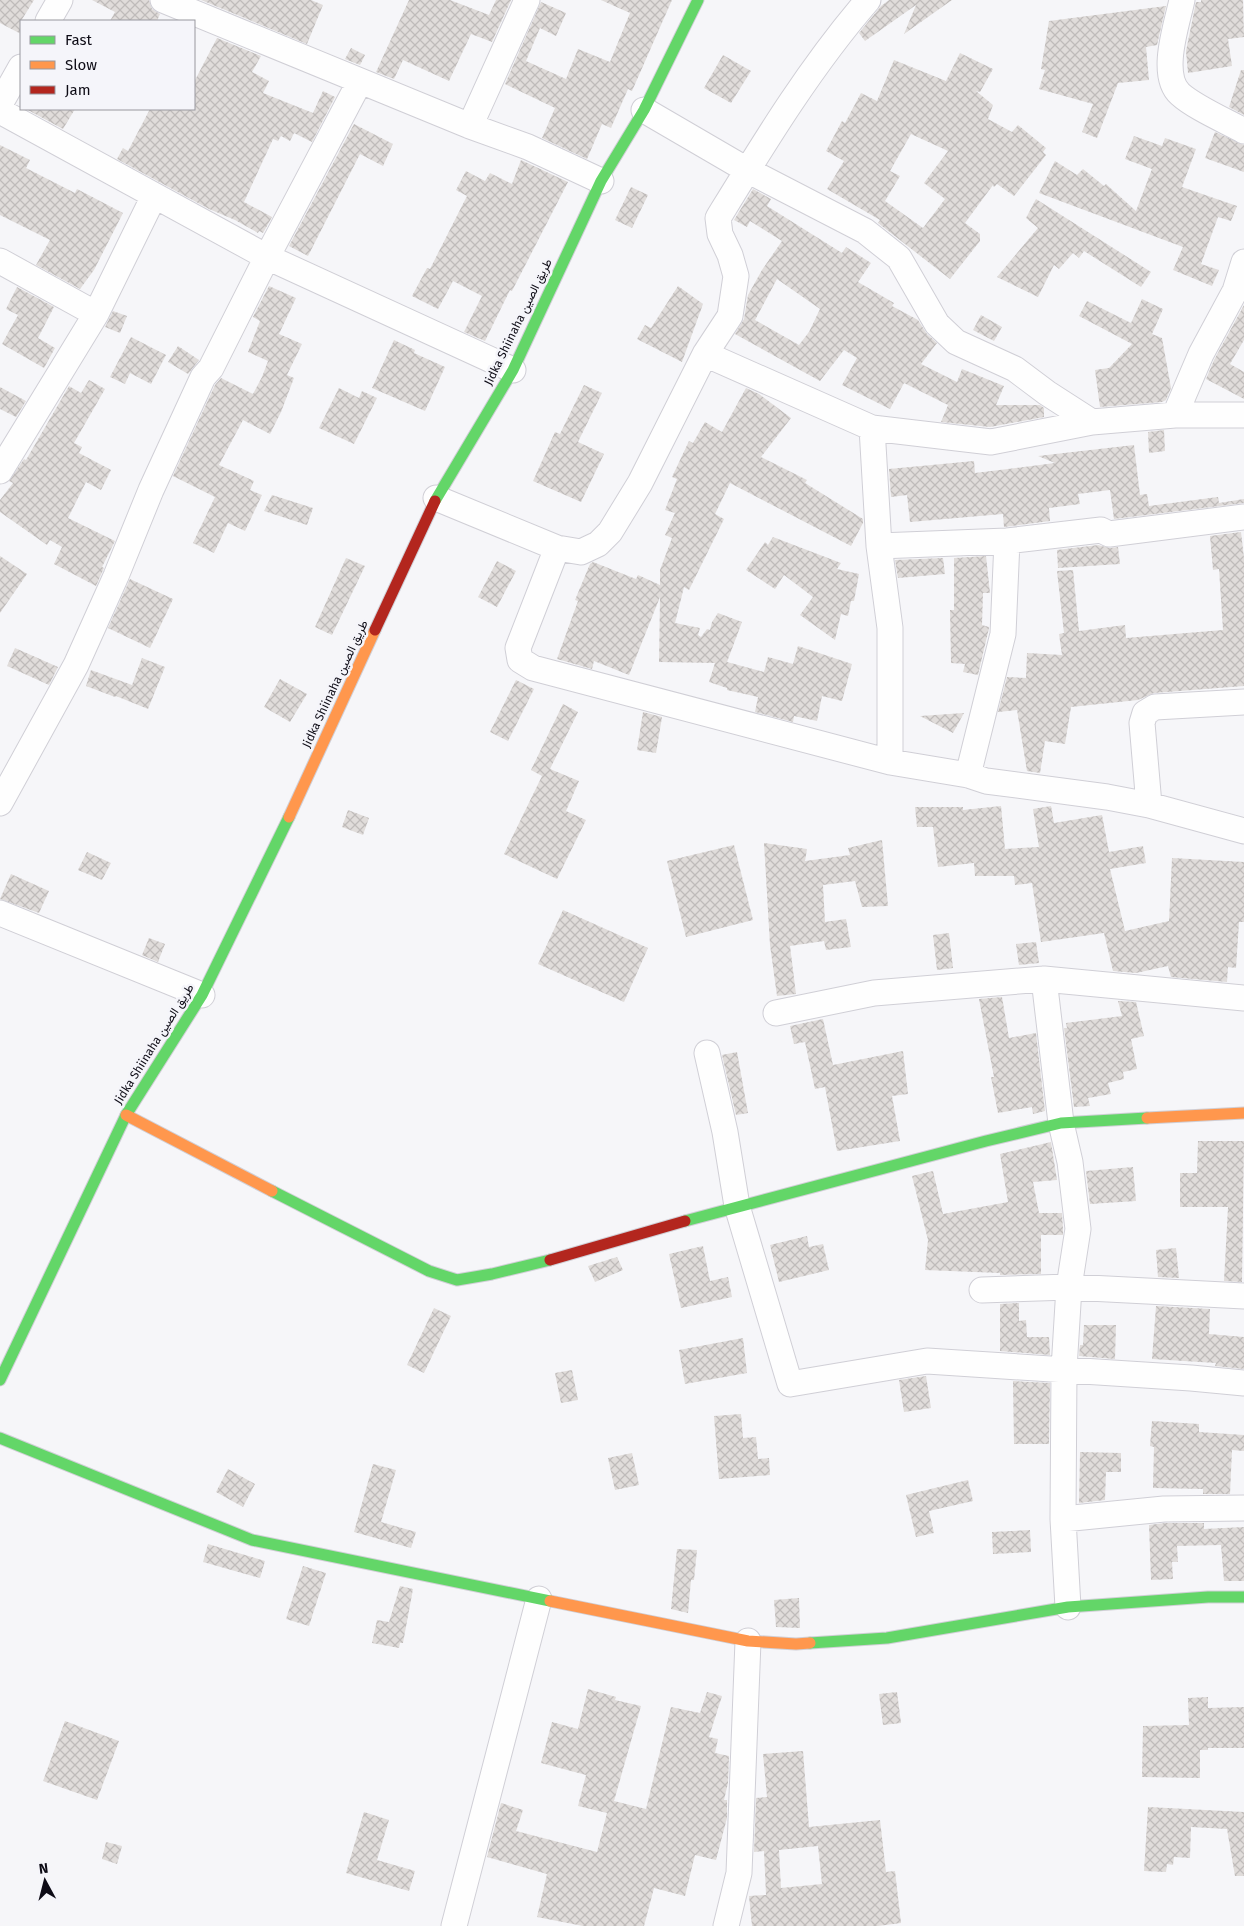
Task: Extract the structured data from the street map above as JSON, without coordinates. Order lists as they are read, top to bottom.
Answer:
{
  "streets": {
    "street": ["Jidka Shiinaha طريق الصين"]
  },
  "legend": ["Fast", "Slow", "Jam"],
  "north": "top"
}
